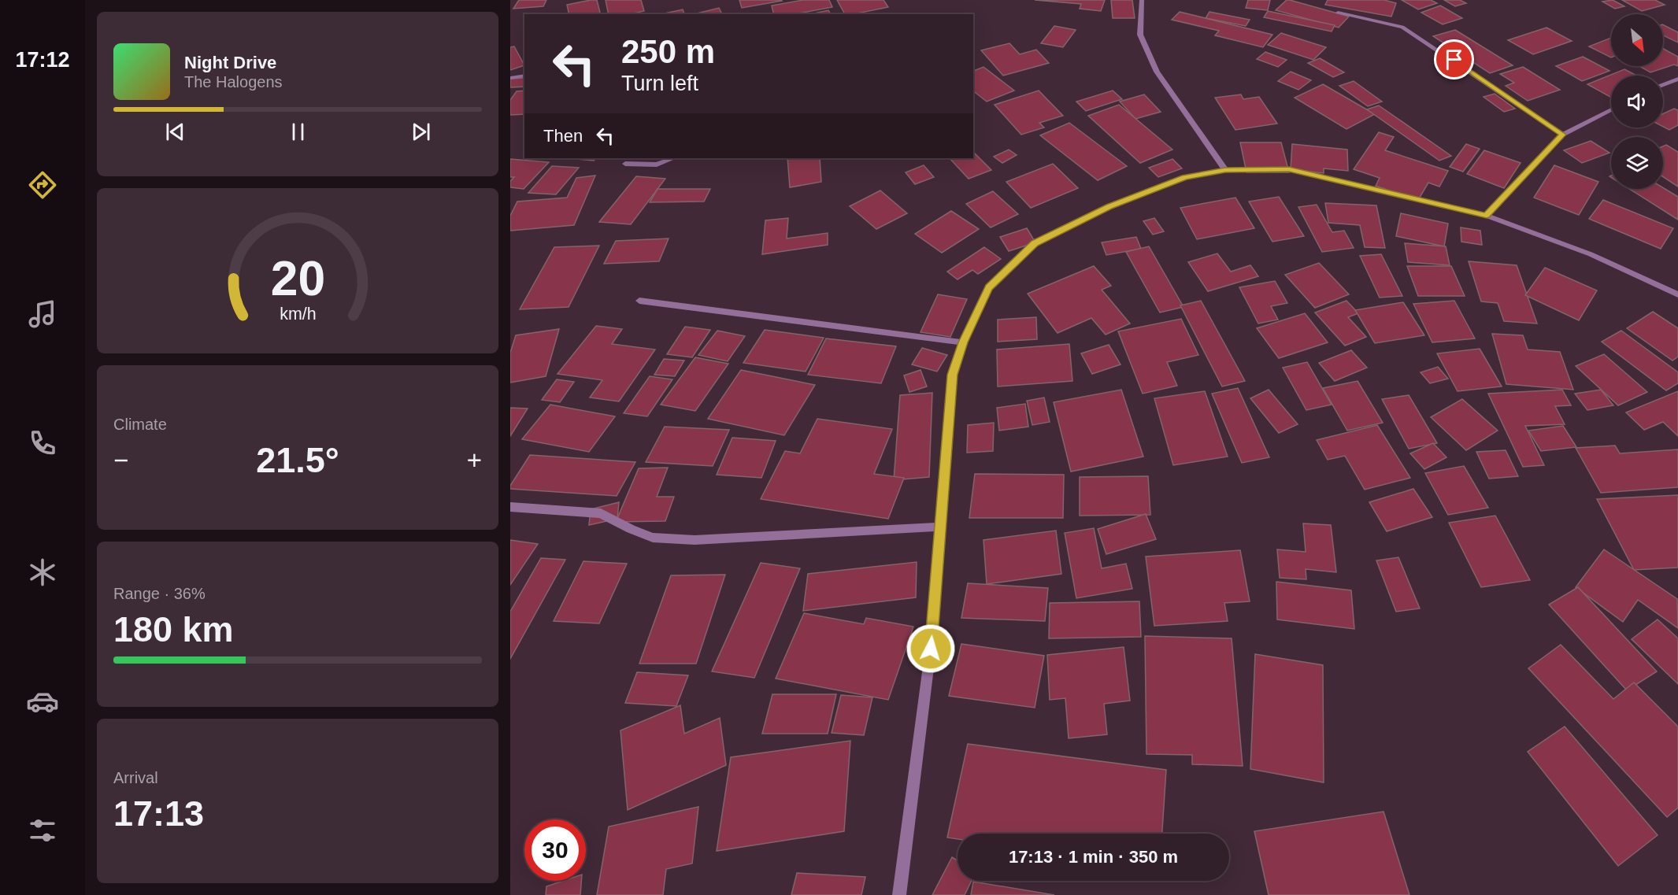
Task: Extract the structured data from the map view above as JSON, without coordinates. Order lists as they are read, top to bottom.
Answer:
{
  "north": "bottom right",
  "page": {
    "tabs": "17:12",
    "turn": ["250 m", "Turn left"],
    "song": ["Night Drive", "The Halogens"],
    "then": "Then",
    "tile": [
      "Climate",
      ["Range · 36%", "180 km"],
      ["Arrival", "17:13"]
    ],
    "heat": ["−", "21.5°", "+"],
    "limit": "30",
    "trip": "17:13 · 1 min · 350 m",
    "gauge": ["20", "km/h"]
  }
}
